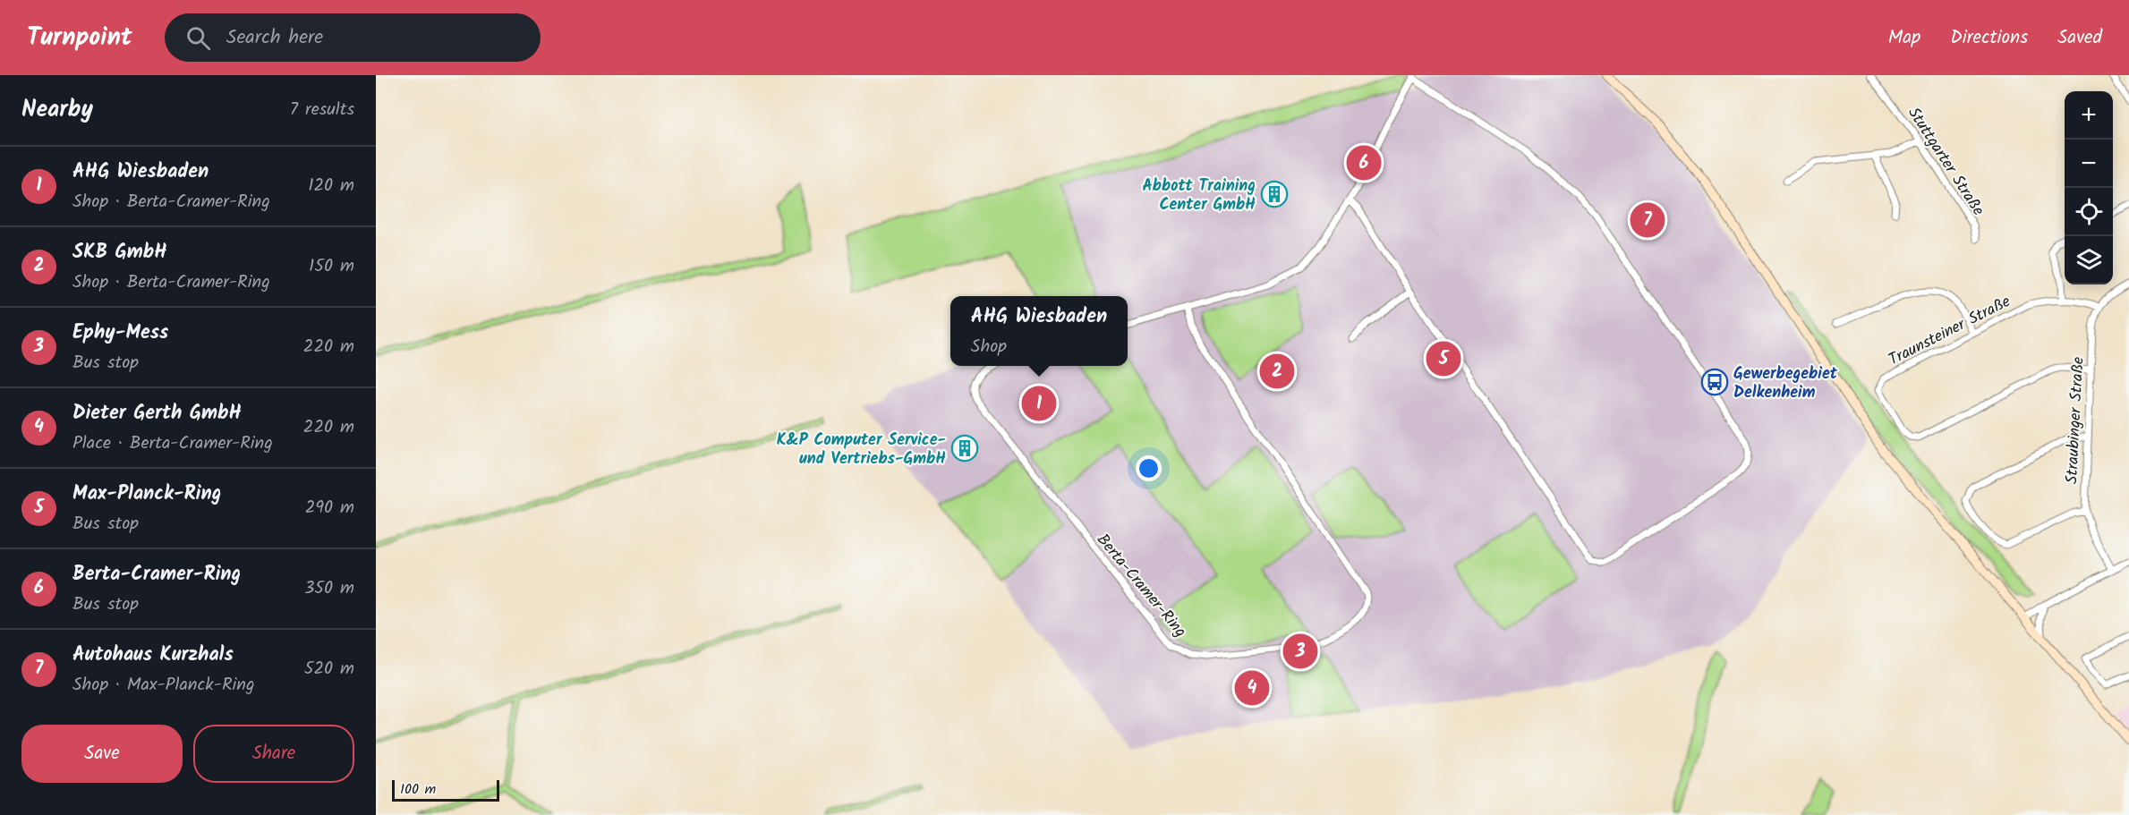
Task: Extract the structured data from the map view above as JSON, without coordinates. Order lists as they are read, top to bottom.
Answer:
{
  "streets": {
    "street": [
      "Stuttgarter Straße",
      "Traunsteiner Straße",
      "Straubinger Straße",
      "Berta-Cramer-Ring"
    ]
  },
  "crossings": [
    ["Traunsteiner Straße", "Straubinger Straße"]
  ],
  "places": {
    "building": ["Abbott Training Center GmbH", "K&P Computer Service- und Vertriebs-GmbH"],
    "bus stop": ["Gewerbegebiet Delkenheim"]
  },
  "scale_bar": "100 m",
  "page": {
    "header": "Turnpoint",
    "search": "Search here",
    "nav": ["Map", "Directions", "Saved"],
    "heading": ["Nearby", "7 results"],
    "map_buttons": ["+", "−"],
    "pins": [
      "6",
      "7",
      "5",
      "2",
      "1",
      "3",
      "4"
    ],
    "list": [
      {
        "mark": "1",
        "name": "AHG Wiesbaden",
        "note": "Shop · Berta-Cramer-Ring",
        "value": "120 m"
      },
      {
        "mark": "2",
        "name": "SKB GmbH",
        "note": "Shop · Berta-Cramer-Ring",
        "value": "150 m"
      },
      {
        "mark": "3",
        "name": "Ephy-Mess",
        "note": "Bus stop",
        "value": "220 m"
      },
      {
        "mark": "4",
        "name": "Dieter Gerth GmbH",
        "note": "Place · Berta-Cramer-Ring",
        "value": "220 m"
      },
      {
        "mark": "5",
        "name": "Max-Planck-Ring",
        "note": "Bus stop",
        "value": "290 m"
      },
      {
        "mark": "6",
        "name": "Berta-Cramer-Ring",
        "note": "Bus stop",
        "value": "350 m"
      },
      {
        "mark": "7",
        "name": "Autohaus Kurzhals",
        "note": "Shop · Max-Planck-Ring",
        "value": "520 m"
      }
    ],
    "popup": ["AHG Wiesbaden", "Shop"],
    "buttons": ["Save", "Share"],
    "scale": "100 m"
  }
}
